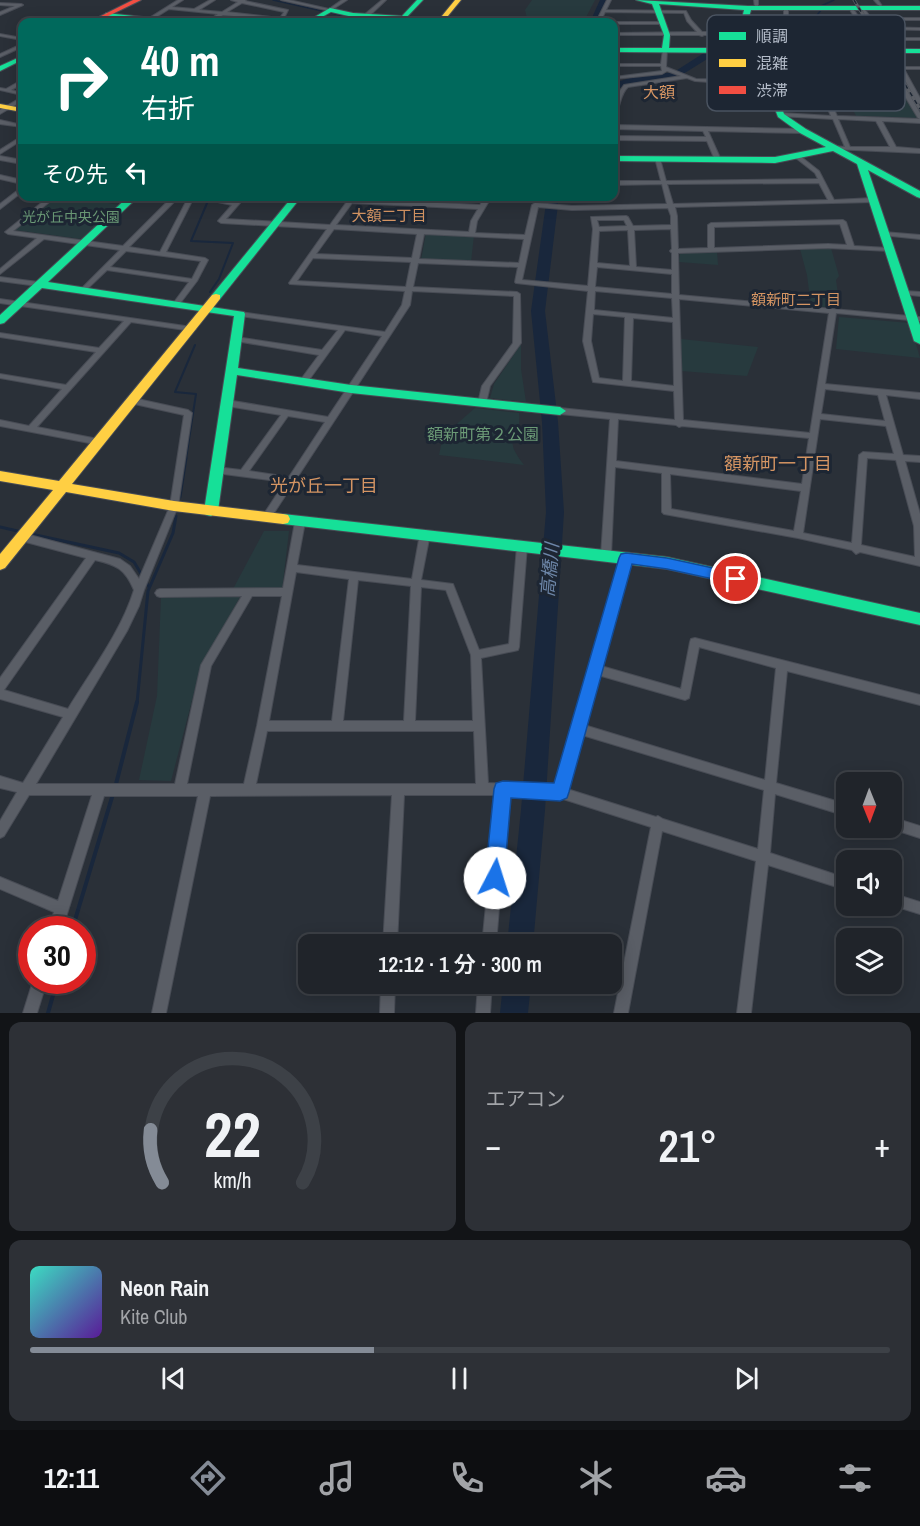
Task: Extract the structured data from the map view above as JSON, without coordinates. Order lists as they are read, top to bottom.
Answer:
{
  "districts": [
    "大額",
    "大額二丁目",
    "額新町二丁目",
    "額新町一丁目",
    "光が丘一丁目"
  ],
  "water": ["高橋川"],
  "parks": ["光が丘中央公園", "額新町第２公園"],
  "legend": ["順調", "混雑", "渋滞"],
  "north": "bottom",
  "page": {
    "turn": ["40 m", "右折"],
    "then": "その先",
    "limit": "30",
    "trip": "12:12 · 1 分 · 300 m",
    "tile": "エアコン",
    "heat": ["−", "21°", "+"],
    "song": ["Neon Rain", "Kite Club"],
    "tabs": "12:11",
    "gauge": ["22", "km/h"]
  }
}
